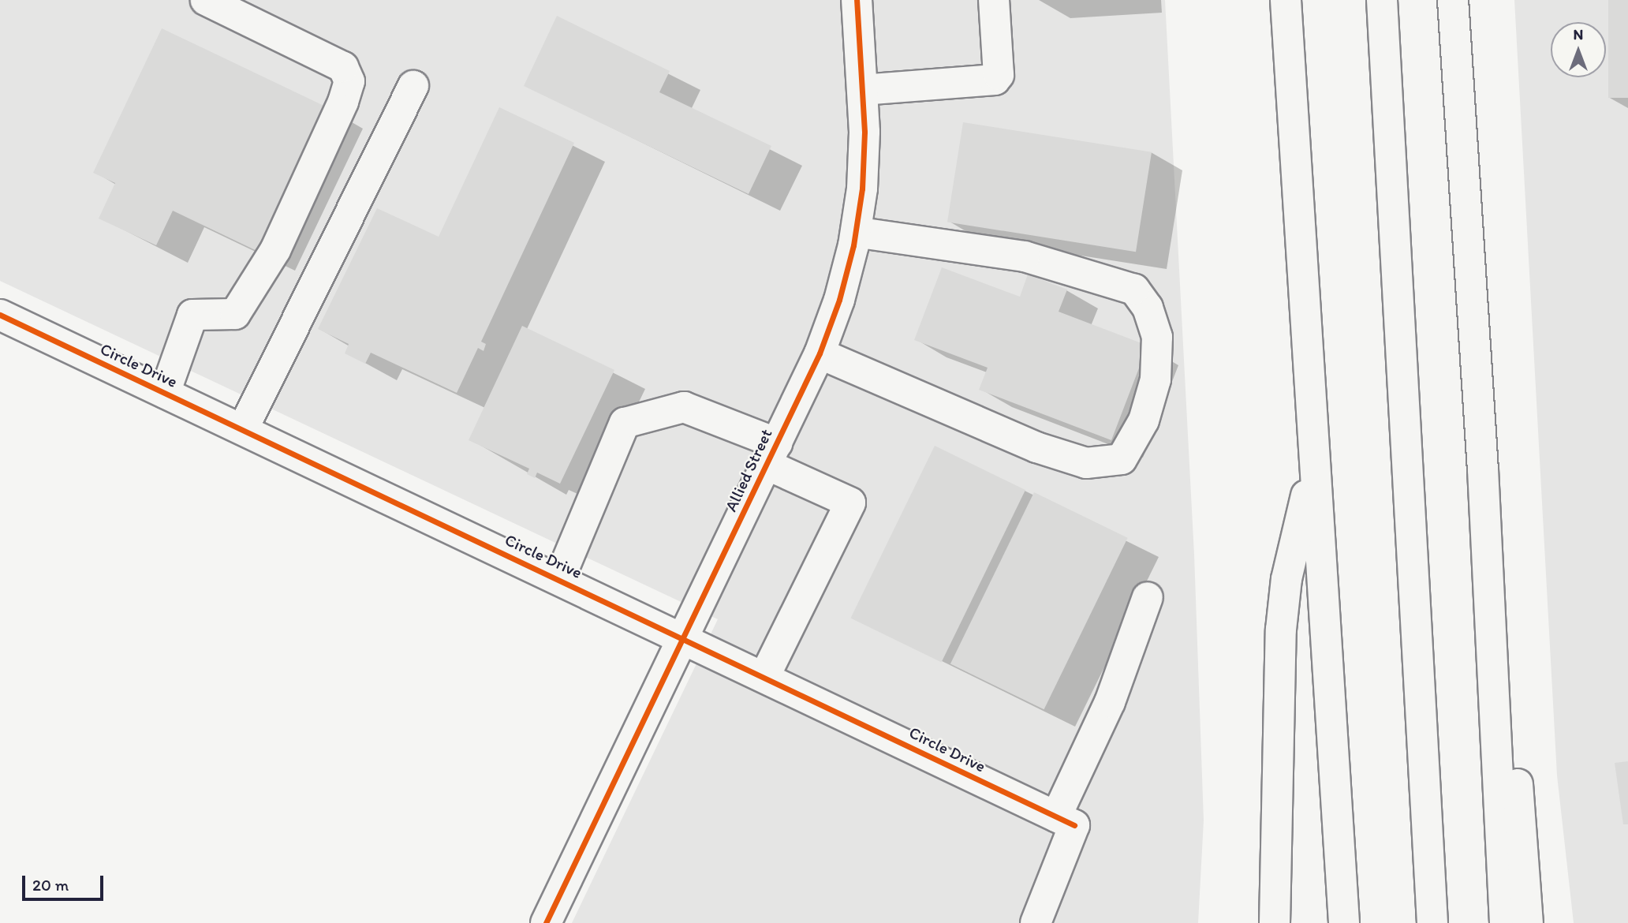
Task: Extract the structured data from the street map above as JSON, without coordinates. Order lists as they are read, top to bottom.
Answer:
{
  "streets": {
    "main road": ["Circle Drive", "Allied Street"]
  },
  "crossings": [
    ["Circle Drive", "Allied Street"]
  ],
  "scale_bar": "20 m",
  "north": "top"
}
